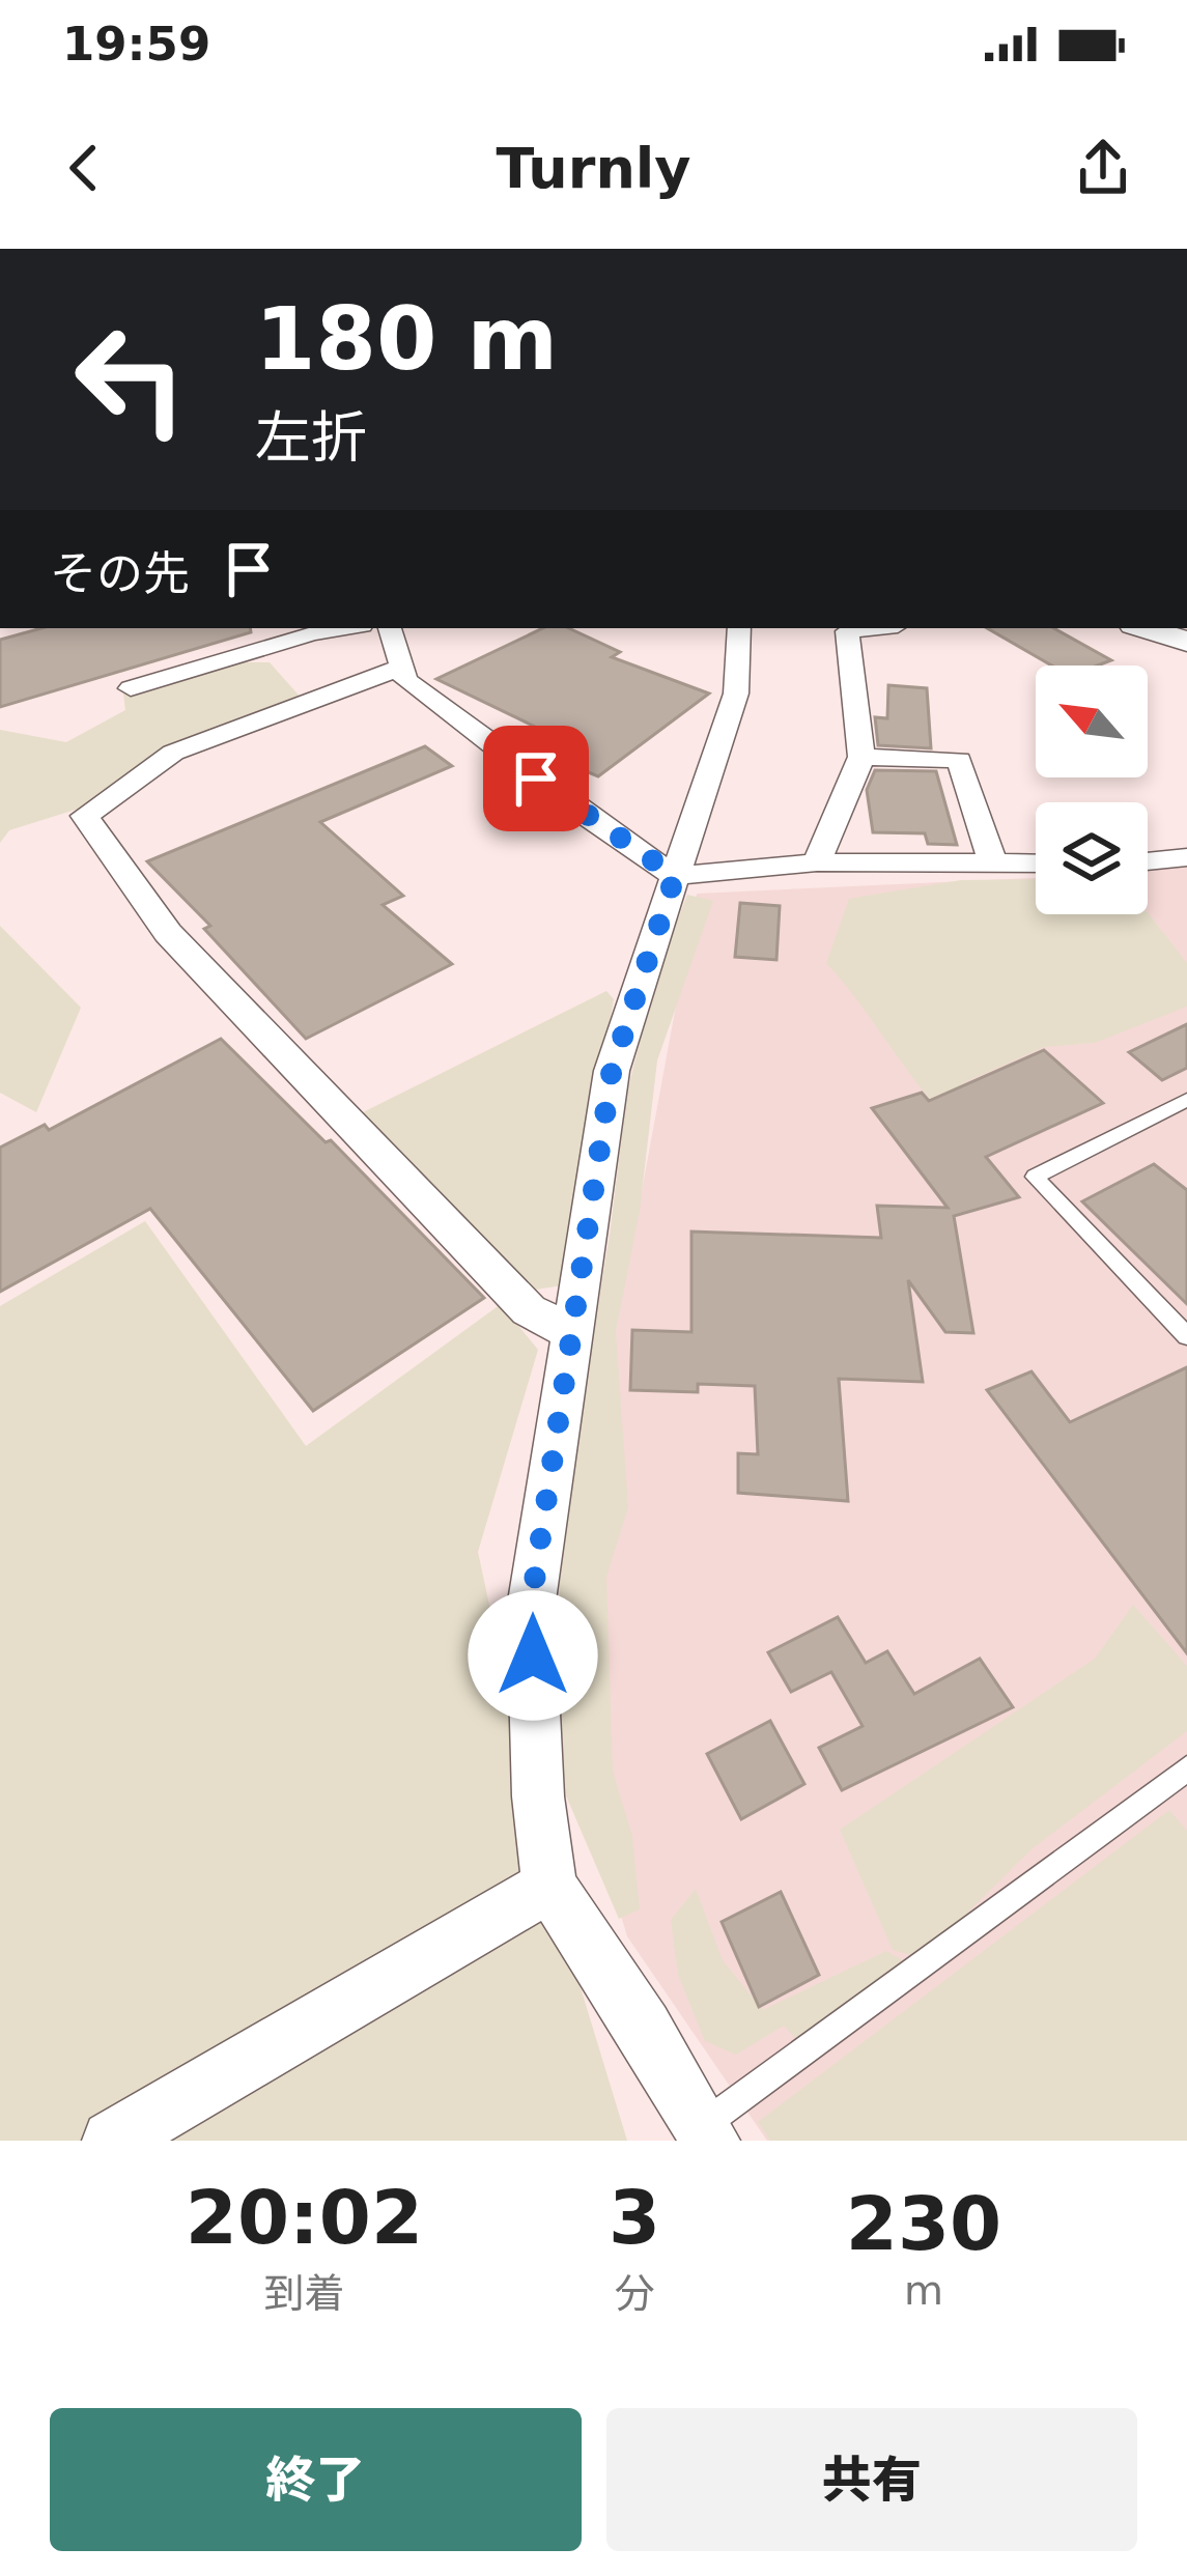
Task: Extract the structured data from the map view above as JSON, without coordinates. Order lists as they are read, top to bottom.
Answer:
{
  "north": "top left",
  "page": {
    "status": "19:59",
    "header": "Turnly",
    "turn": ["180 m", "左折"],
    "then": "その先",
    "eta": [
      "20:02",
      "到着",
      "3",
      "分",
      "230",
      "m"
    ],
    "buttons": ["終了", "共有"]
  }
}
